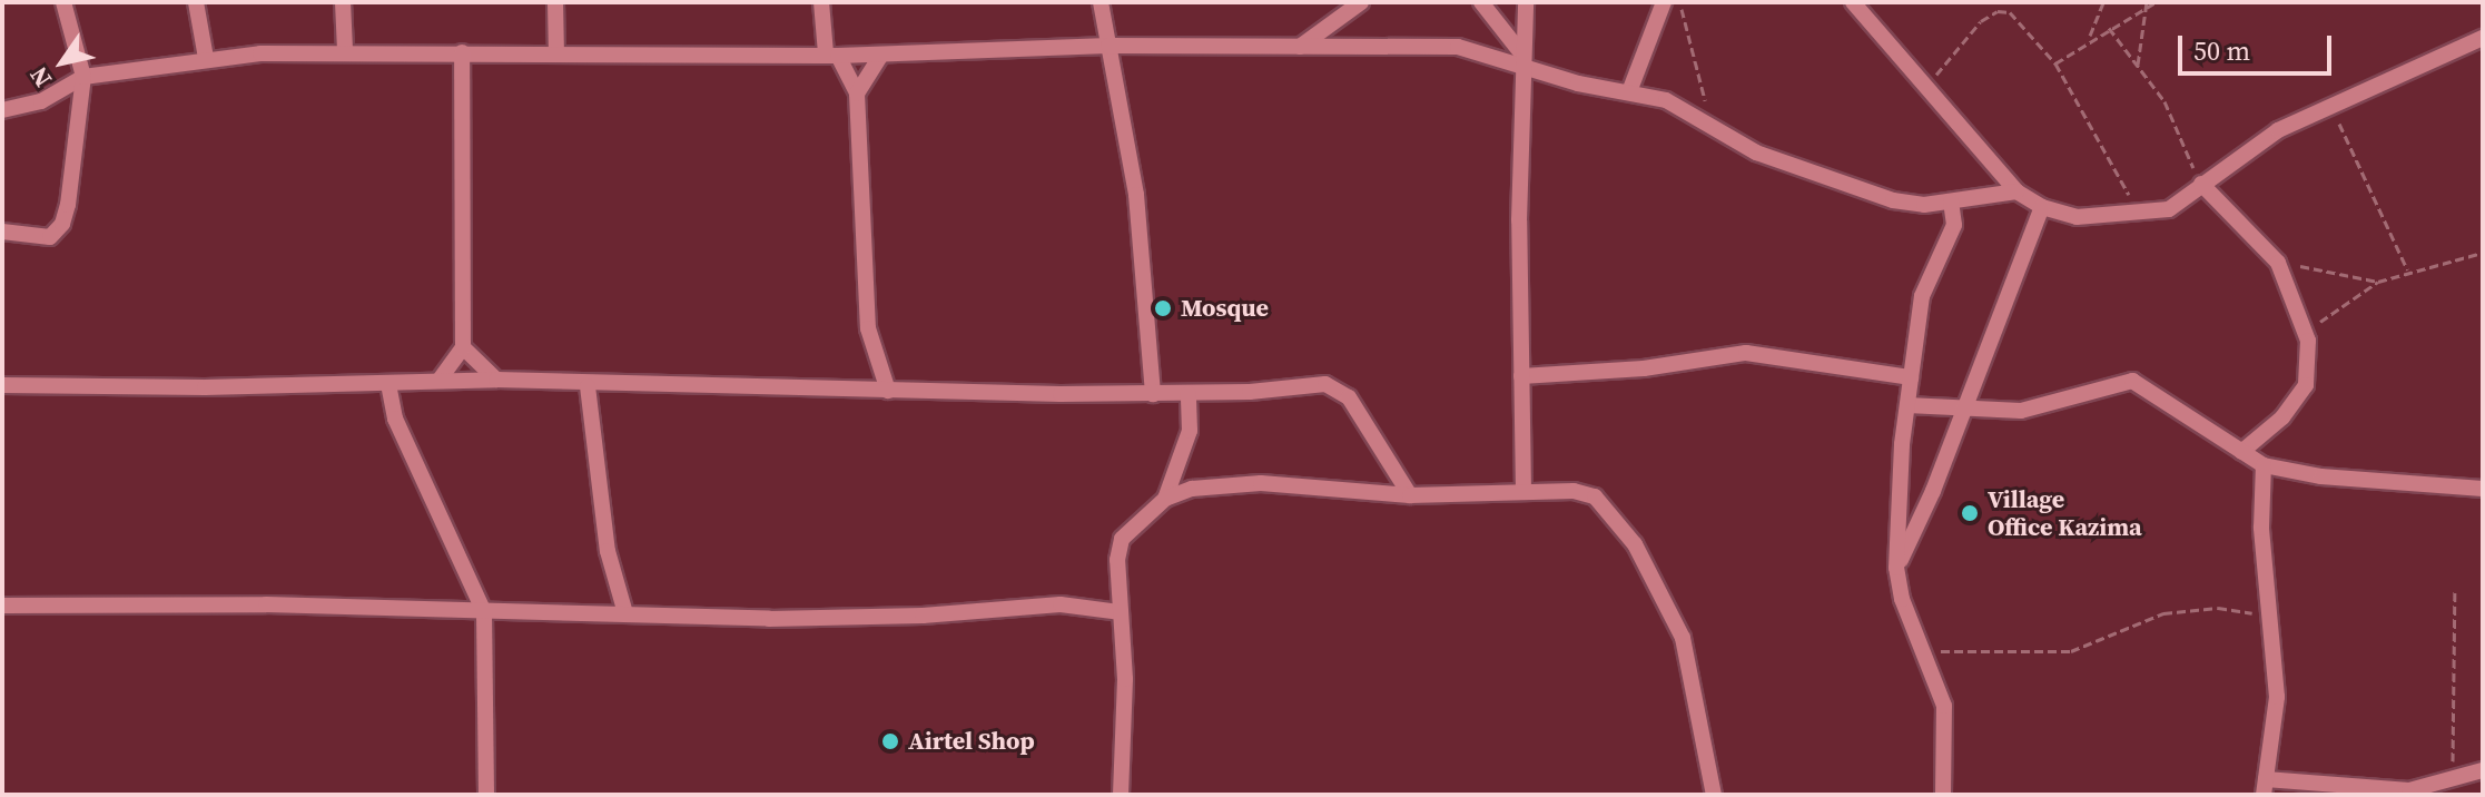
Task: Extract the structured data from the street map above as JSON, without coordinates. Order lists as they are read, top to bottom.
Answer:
{
  "places": ["Mosque", "Village Office Kazima", "Airtel Shop"],
  "scale_bar": "50 m",
  "north": "bottom left"
}
